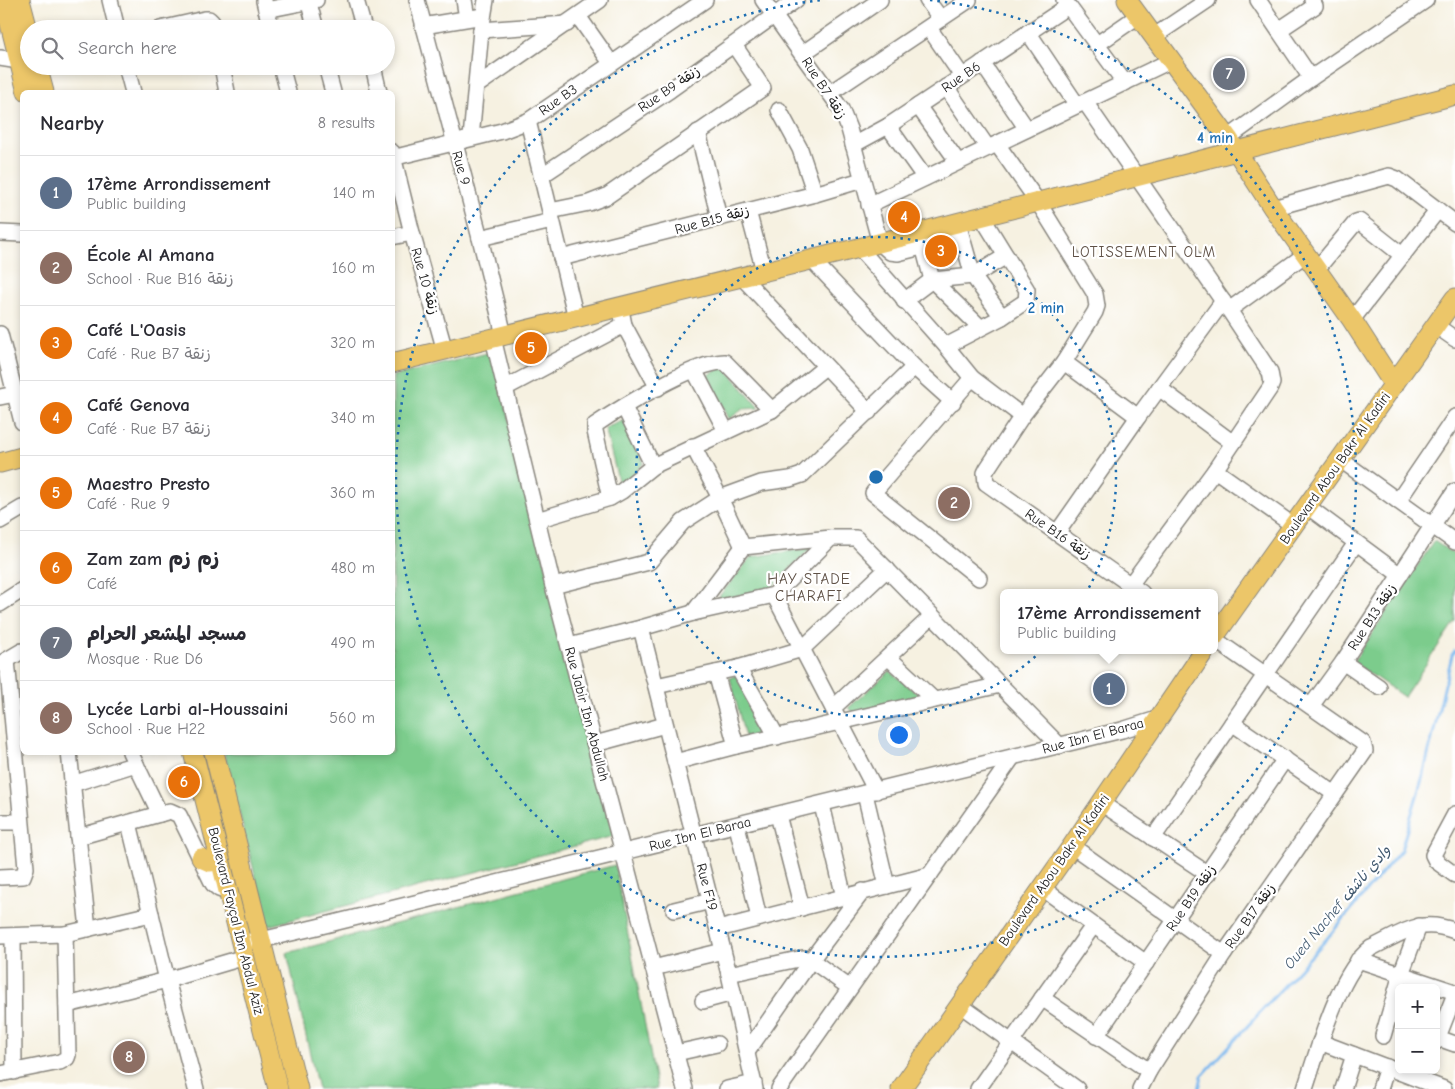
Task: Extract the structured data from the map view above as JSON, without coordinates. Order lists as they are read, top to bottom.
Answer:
{
  "streets": {
    "main road": ["Boulevard Abou Bakr Al Kadiri", "Boulevard Fayçal Ibn Abdul Aziz"],
    "street": [
      "Rue B6",
      "Rue B7 زنقة",
      "Rue B9 زنقة",
      "Rue B3",
      "Rue 9",
      "Rue B15 زنقة",
      "Rue 10 زنقة",
      "Rue B16 زنقة",
      "Rue B13 زنقة",
      "Rue Jabir Ibn Abdullah",
      "Rue Ibn El Baraa",
      "Rue F19",
      "Rue B19 زنقة",
      "Rue B17 زنقة"
    ]
  },
  "crossings": [
    ["Rue B6", "Rue B7 زنقة"],
    ["Rue B7 زنقة", "Rue B9 زنقة"],
    ["Rue B7 زنقة", "Rue B15 زنقة"],
    ["Rue B3", "Rue 9"],
    ["Rue 9", "Rue Jabir Ibn Abdullah"],
    ["Boulevard Abou Bakr Al Kadiri", "Rue Ibn El Baraa"],
    ["Rue B13 زنقة", "Rue B17 زنقة"],
    ["Rue Jabir Ibn Abdullah", "Rue Ibn El Baraa"],
    ["Rue Ibn El Baraa", "Rue F19"],
    ["Rue Ibn El Baraa", "Boulevard Fayçal Ibn Abdul Aziz"]
  ],
  "districts": ["LOTISSEMENT OLM", "HAY STADE CHARAFI"],
  "water": ["Oued Nachef وادي ناشف"],
  "page": {
    "search": "Search here",
    "pins": [
      "7",
      "4",
      "3",
      "5",
      "2",
      "1",
      "6",
      "8"
    ],
    "heading": ["Nearby", "8 results"],
    "list": [
      {
        "mark": "1",
        "name": "17ème Arrondissement",
        "note": "Public building",
        "value": "140 m"
      },
      {
        "mark": "2",
        "name": "École Al Amana",
        "note": "School · Rue B16 زنقة",
        "value": "160 m"
      },
      {
        "mark": "3",
        "name": "Café L'Oasis",
        "note": "Café · Rue B7 زنقة",
        "value": "320 m"
      },
      {
        "mark": "4",
        "name": "Café Genova",
        "note": "Café · Rue B7 زنقة",
        "value": "340 m"
      },
      {
        "mark": "5",
        "name": "Maestro Presto",
        "note": "Café · Rue 9",
        "value": "360 m"
      },
      {
        "mark": "6",
        "name": "Zam zam زم زم",
        "note": "Café",
        "value": "480 m"
      },
      {
        "mark": "7",
        "name": "مسجد المشعر الحرام",
        "note": "Mosque · Rue D6",
        "value": "490 m"
      },
      {
        "mark": "8",
        "name": "Lycée Larbi al-Houssaini",
        "note": "School · Rue H22",
        "value": "560 m"
      }
    ],
    "popup": ["17ème Arrondissement", "Public building"],
    "map_buttons": ["+", "−"]
  },
  "rings": ["4 min", "2 min"]
}
